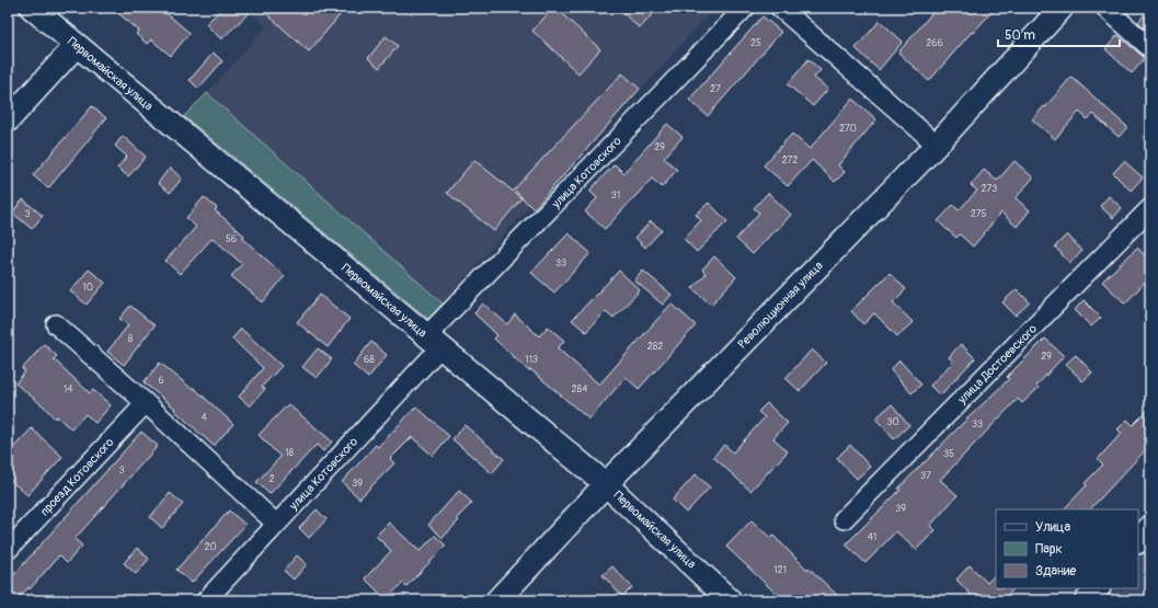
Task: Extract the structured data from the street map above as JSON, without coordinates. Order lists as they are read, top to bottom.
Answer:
{
  "streets": {
    "street": [
      "Первомайская улица",
      "улица Котовского",
      "Революционная улица",
      "улица Достоевского",
      "проезд Котовского"
    ]
  },
  "crossings": [
    ["Первомайская улица", "улица Котовского"],
    ["Первомайская улица", "Революционная улица"]
  ],
  "house_numbers": [
    "25",
    "266",
    "27",
    "270",
    "29",
    "272",
    "273",
    "31",
    "3",
    "275",
    "56",
    "33",
    "10",
    "8",
    "282",
    "29",
    "68",
    "113",
    "6",
    "14",
    "284",
    "4",
    "30",
    "33",
    "18",
    "35",
    "3",
    "37",
    "2",
    "39",
    "39",
    "41",
    "20",
    "121"
  ],
  "legend": ["Улица", "Парк", "Здание"],
  "scale_bar": "50 m"
}
